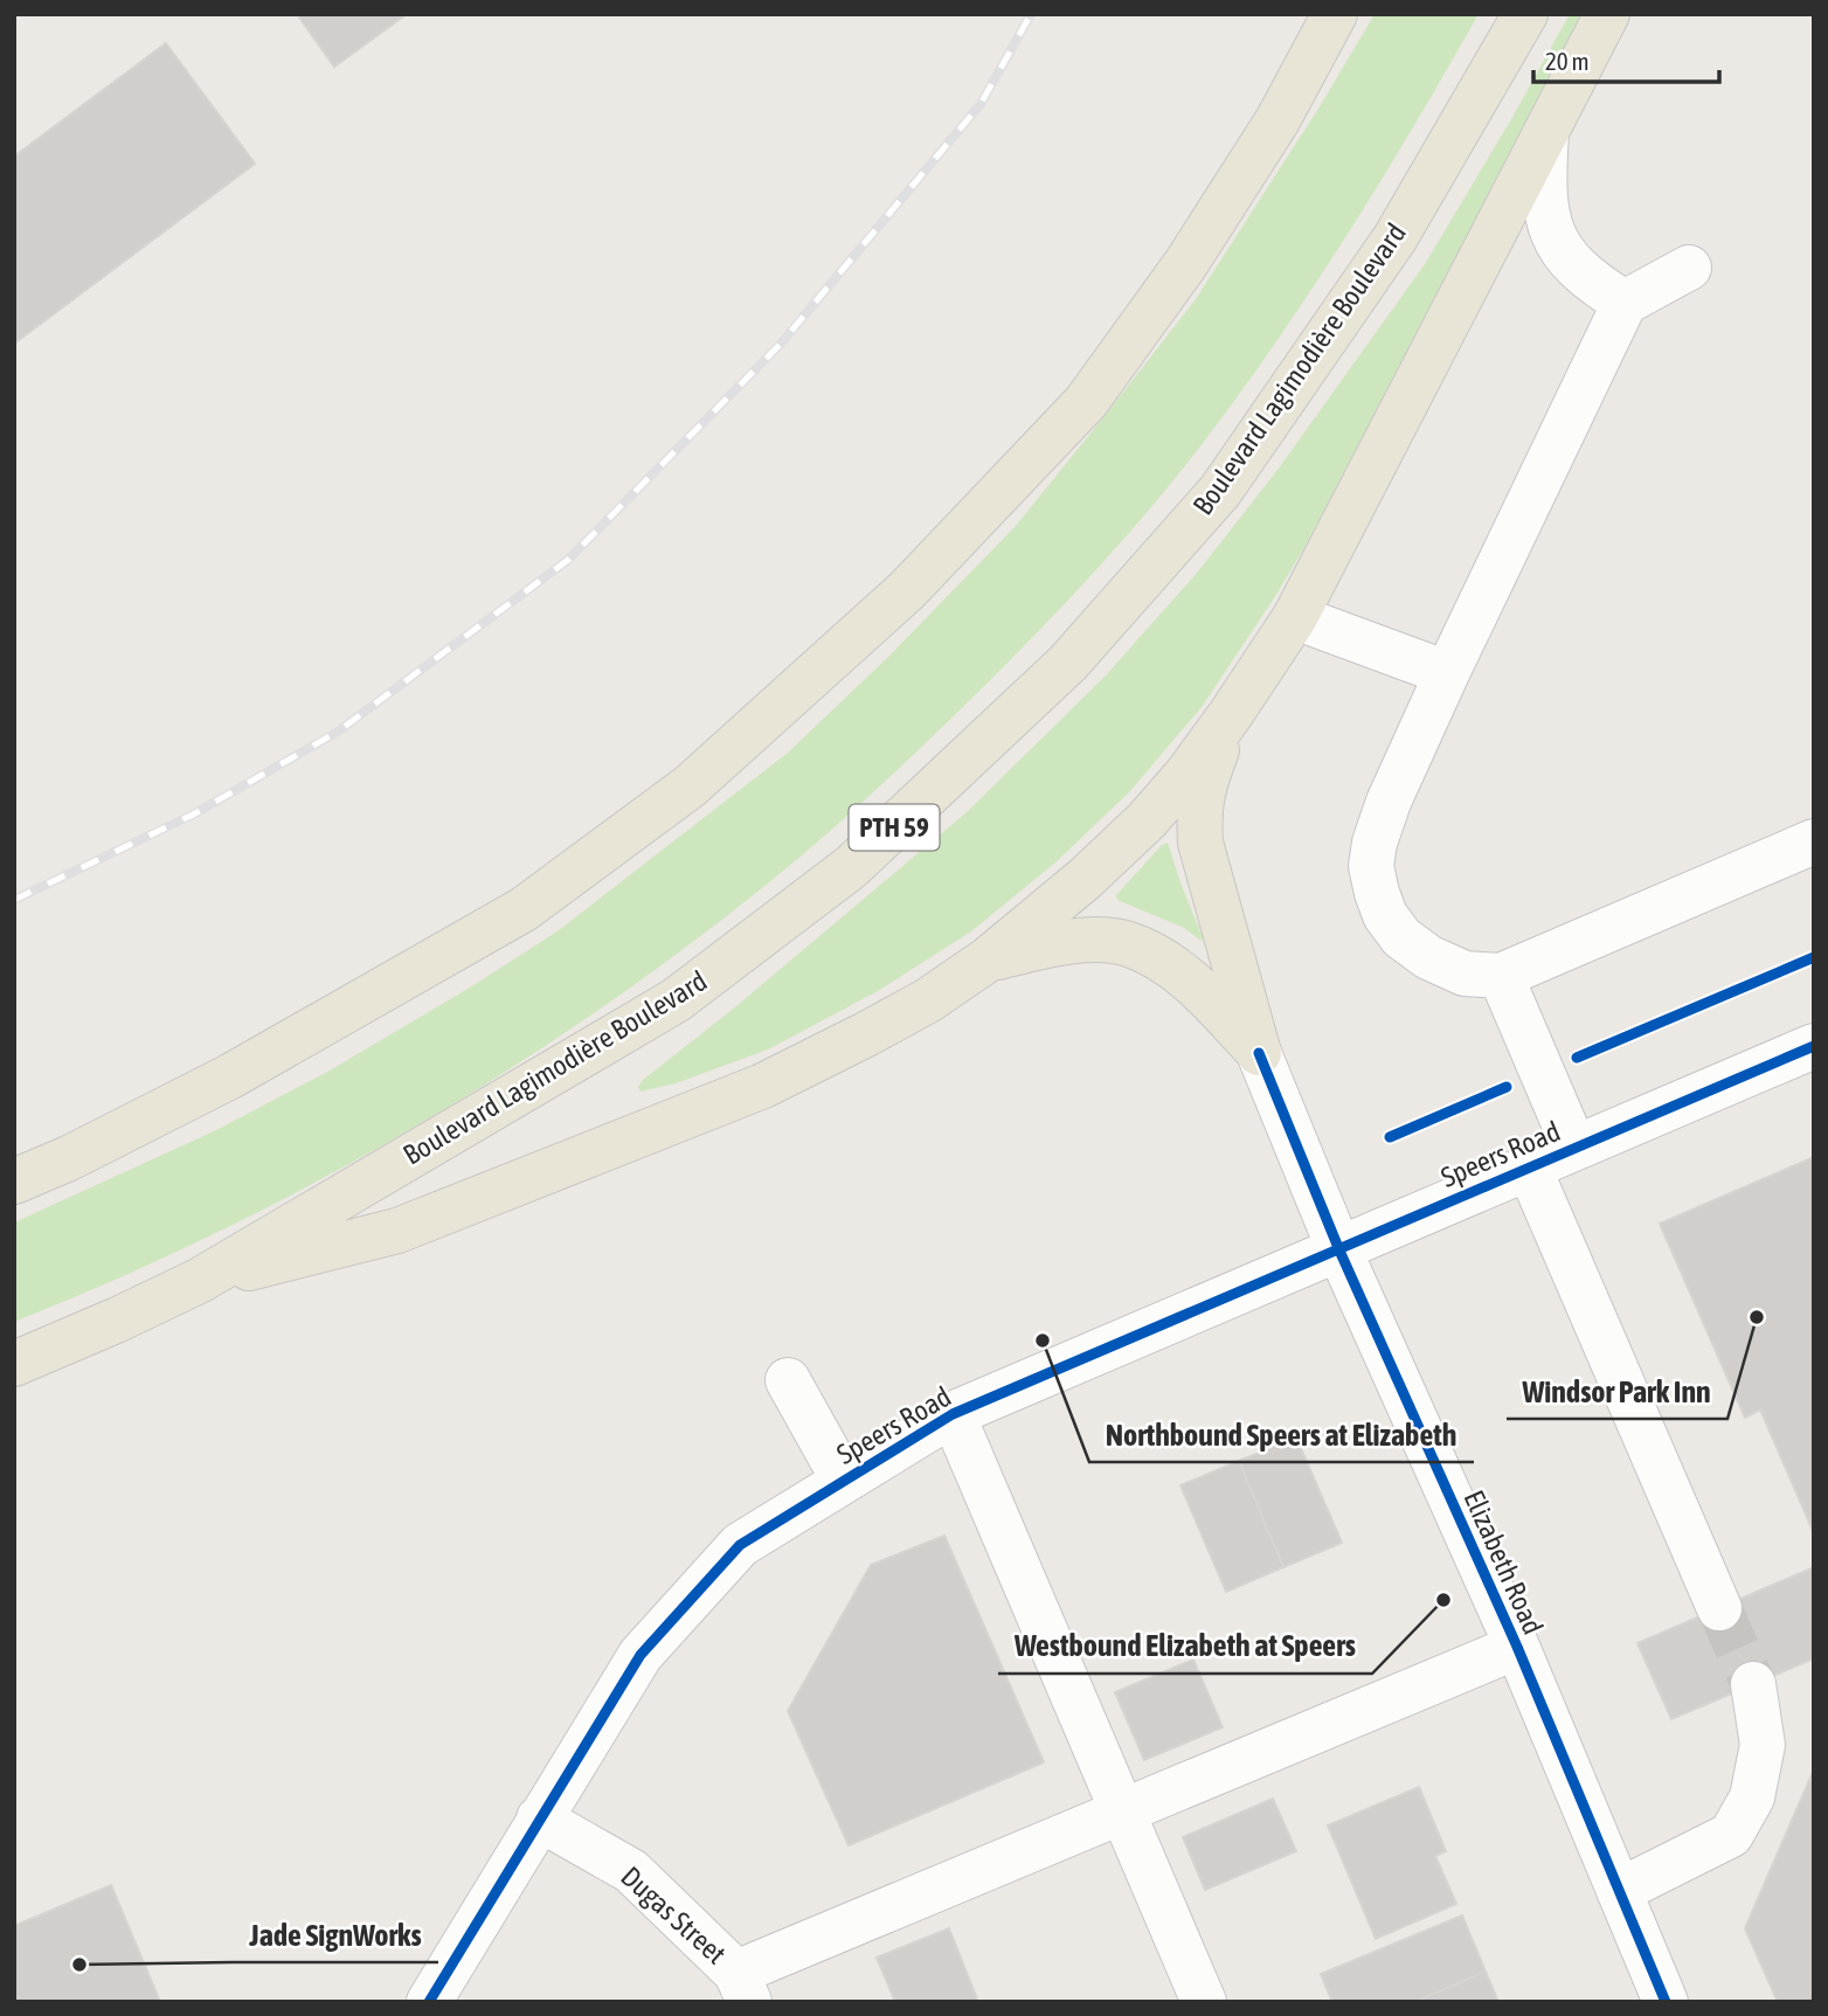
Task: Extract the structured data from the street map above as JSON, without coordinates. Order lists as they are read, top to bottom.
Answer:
{
  "streets": {
    "main road": ["Boulevard Lagimodière Boulevard", "PTH 59"],
    "street": ["Speers Road", "Elizabeth Road", "Dugas Street"]
  },
  "crossings": [
    ["Speers Road", "Elizabeth Road"],
    ["Speers Road", "Dugas Street"]
  ],
  "places": [
    "Windsor Park Inn",
    "Northbound Speers at Elizabeth",
    "Westbound Elizabeth at Speers",
    "Jade SignWorks"
  ],
  "scale_bar": "20 m"
}
